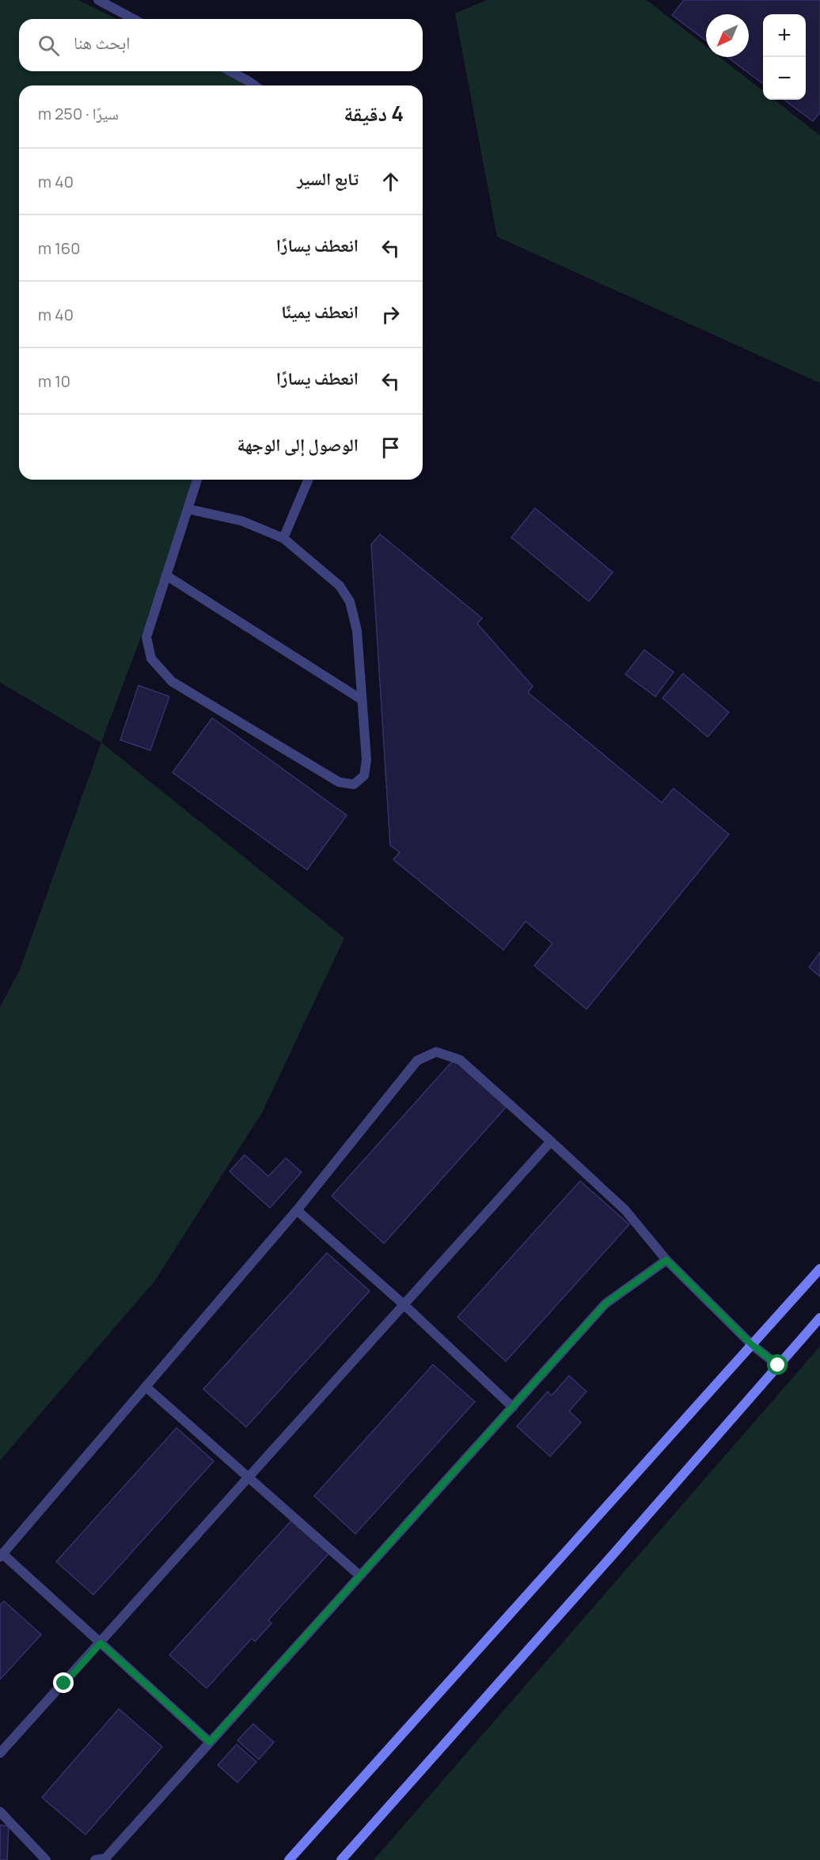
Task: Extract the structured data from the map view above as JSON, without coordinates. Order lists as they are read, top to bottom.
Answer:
{
  "north": "bottom left",
  "page": {
    "map_buttons": ["+", "−"],
    "search": "ابحث هنا",
    "heading": ["4 دقيقة", "سيرًا · 250 m"],
    "list": [
      ["تابع السير", "40 m"],
      ["انعطف يسارًا", "160 m"],
      ["انعطف يمينًا", "40 m"],
      ["انعطف يسارًا", "10 m"],
      "الوصول إلى الوجهة"
    ]
  }
}
